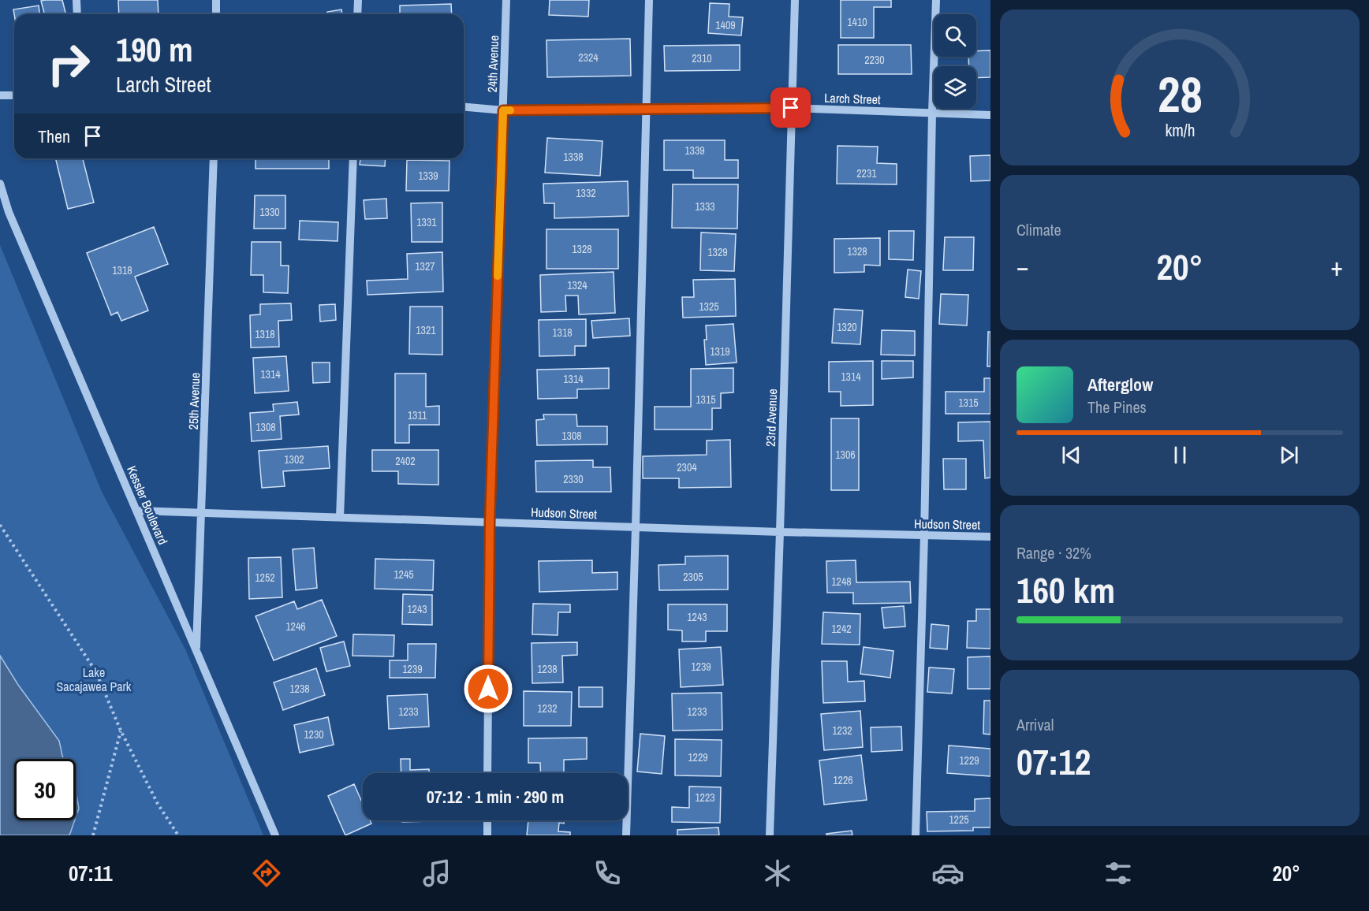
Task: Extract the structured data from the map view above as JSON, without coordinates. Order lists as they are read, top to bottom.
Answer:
{
  "streets": {
    "street": [
      "24th Avenue",
      "Larch Street",
      "25th Avenue",
      "23rd Avenue",
      "Kessler Boulevard",
      "Hudson Street"
    ]
  },
  "crossings": [
    ["24th Avenue", "Larch Street"],
    ["24th Avenue", "Hudson Street"],
    ["Larch Street", "23rd Avenue"],
    ["25th Avenue", "Kessler Boulevard"],
    ["25th Avenue", "Hudson Street"],
    ["23rd Avenue", "Hudson Street"],
    ["Kessler Boulevard", "Hudson Street"]
  ],
  "parks": ["Lake Sacajawea Park"],
  "house_numbers": [
    "1410",
    "1409",
    "2324",
    "2310",
    "2230",
    "1339",
    "1338",
    "2231",
    "1339",
    "1332",
    "1333",
    "1330",
    "1331",
    "1328",
    "1328",
    "1329",
    "1327",
    "1318",
    "1324",
    "1325",
    "1320",
    "1321",
    "1318",
    "1318",
    "1319",
    "1314",
    "1314",
    "1314",
    "1315",
    "1315",
    "1311",
    "1308",
    "1308",
    "1306",
    "1302",
    "2402",
    "2304",
    "2330",
    "1245",
    "2305",
    "1252",
    "1248",
    "1243",
    "1243",
    "1246",
    "1242",
    "1239",
    "1239",
    "1238",
    "1238",
    "1232",
    "1233",
    "1233",
    "1232",
    "1230",
    "1229",
    "1229",
    "1226",
    "1223",
    "1225"
  ],
  "page": {
    "turn": ["190 m", "Larch Street"],
    "then": "Then",
    "tile": [
      "Climate",
      ["Range · 32%", "160 km"],
      ["Arrival", "07:12"]
    ],
    "heat": ["−", "20°", "+"],
    "song": ["Afterglow", "The Pines"],
    "limit": "30",
    "trip": "07:12 · 1 min · 290 m",
    "tabs": ["07:11", "20°"],
    "gauge": ["28", "km/h"]
  }
}
